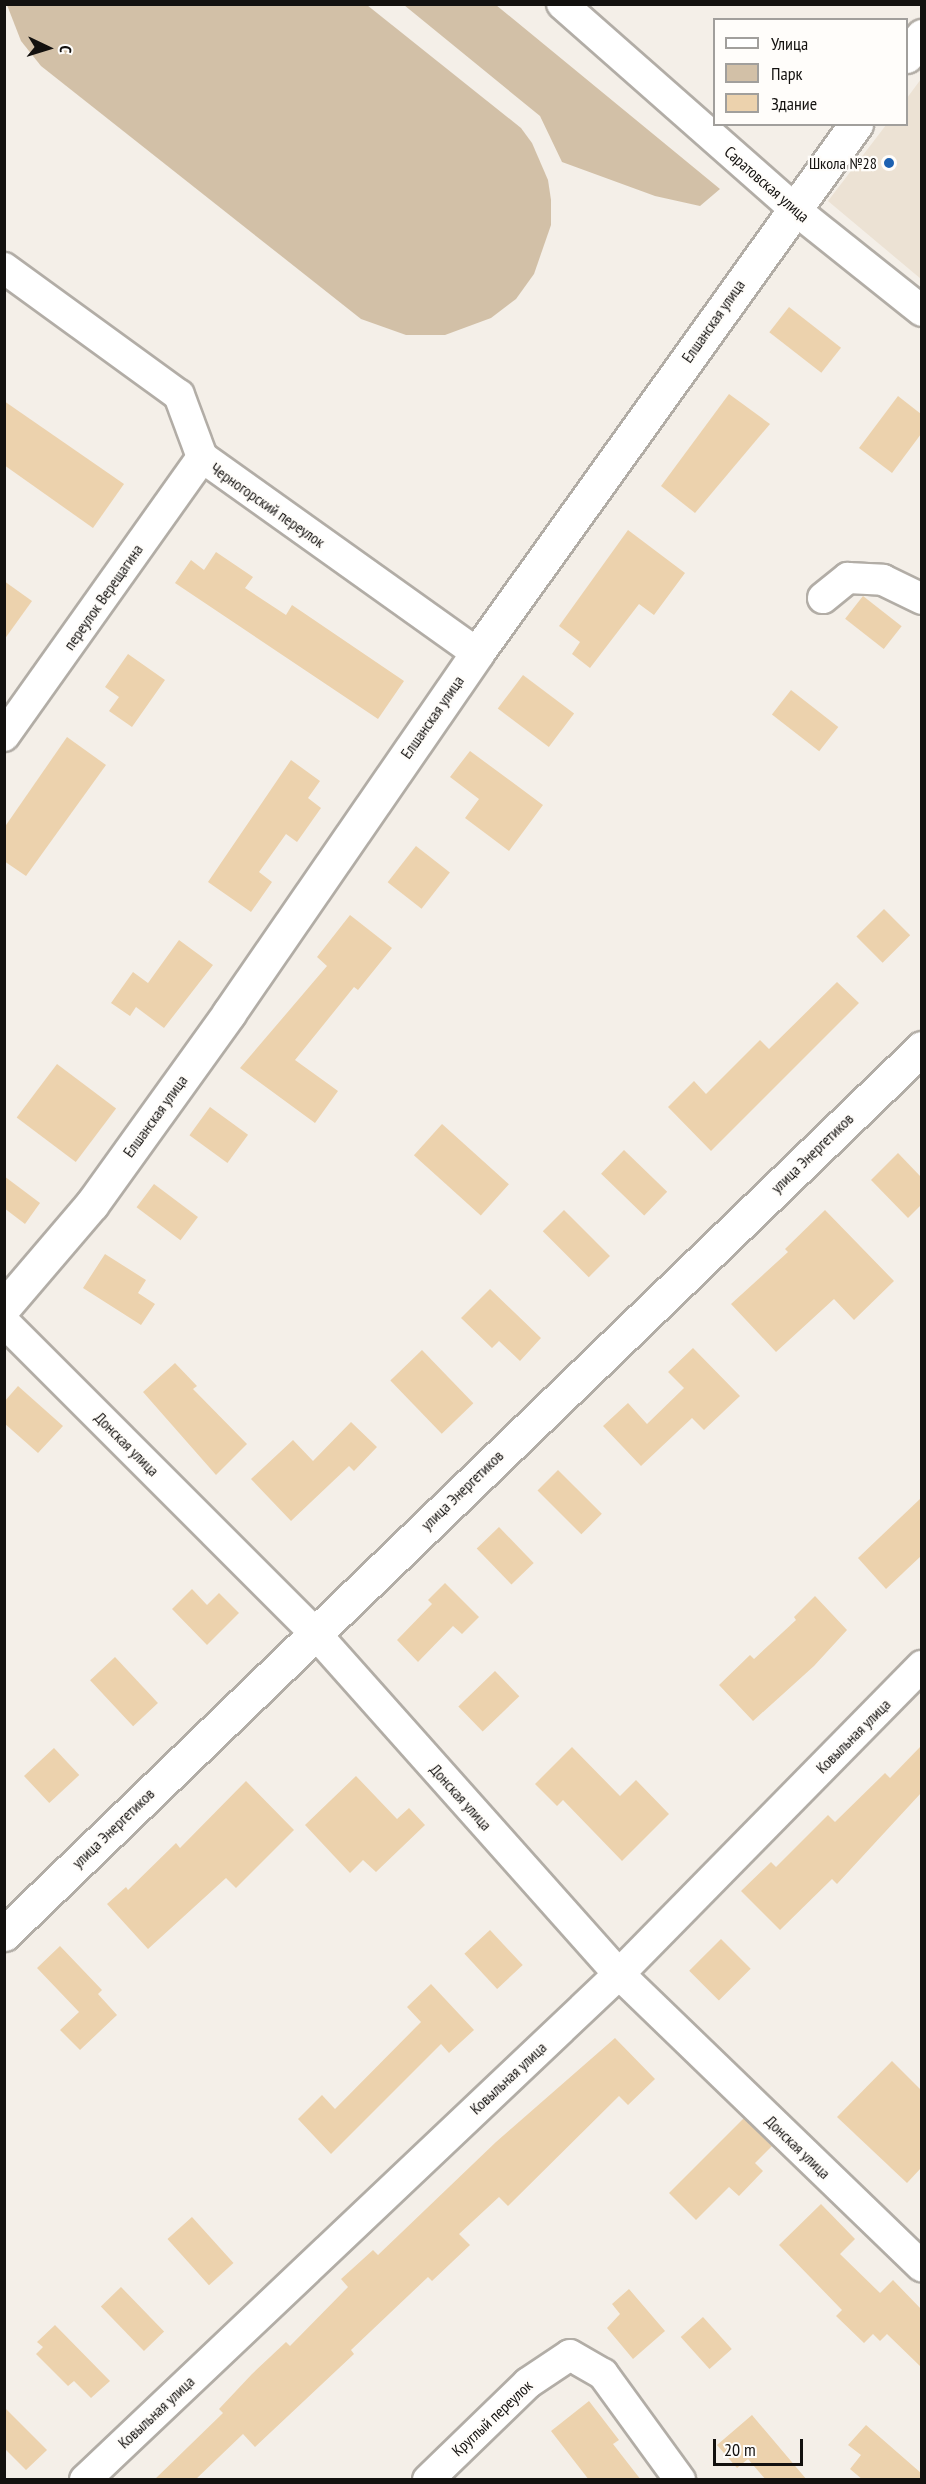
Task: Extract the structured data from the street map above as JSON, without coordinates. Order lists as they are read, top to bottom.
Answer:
{
  "streets": {
    "main road": ["Елшанская улица", "улица Энергетиков"],
    "street": [
      "Саратовская улица",
      "Черногорский переулок",
      "переулок Верещагина",
      "Донская улица",
      "Ковыльная улица",
      "Круглый переулок"
    ]
  },
  "crossings": [
    ["Саратовская улица", "Елшанская улица"],
    ["Елшанская улица", "Черногорский переулок"],
    ["Черногорский переулок", "переулок Верещагина"],
    ["улица Энергетиков", "Донская улица"],
    ["Донская улица", "Ковыльная улица"]
  ],
  "places": ["Школа №28"],
  "legend": ["Улица", "Парк", "Здание"],
  "scale_bar": "20 m",
  "north": "right"
}
